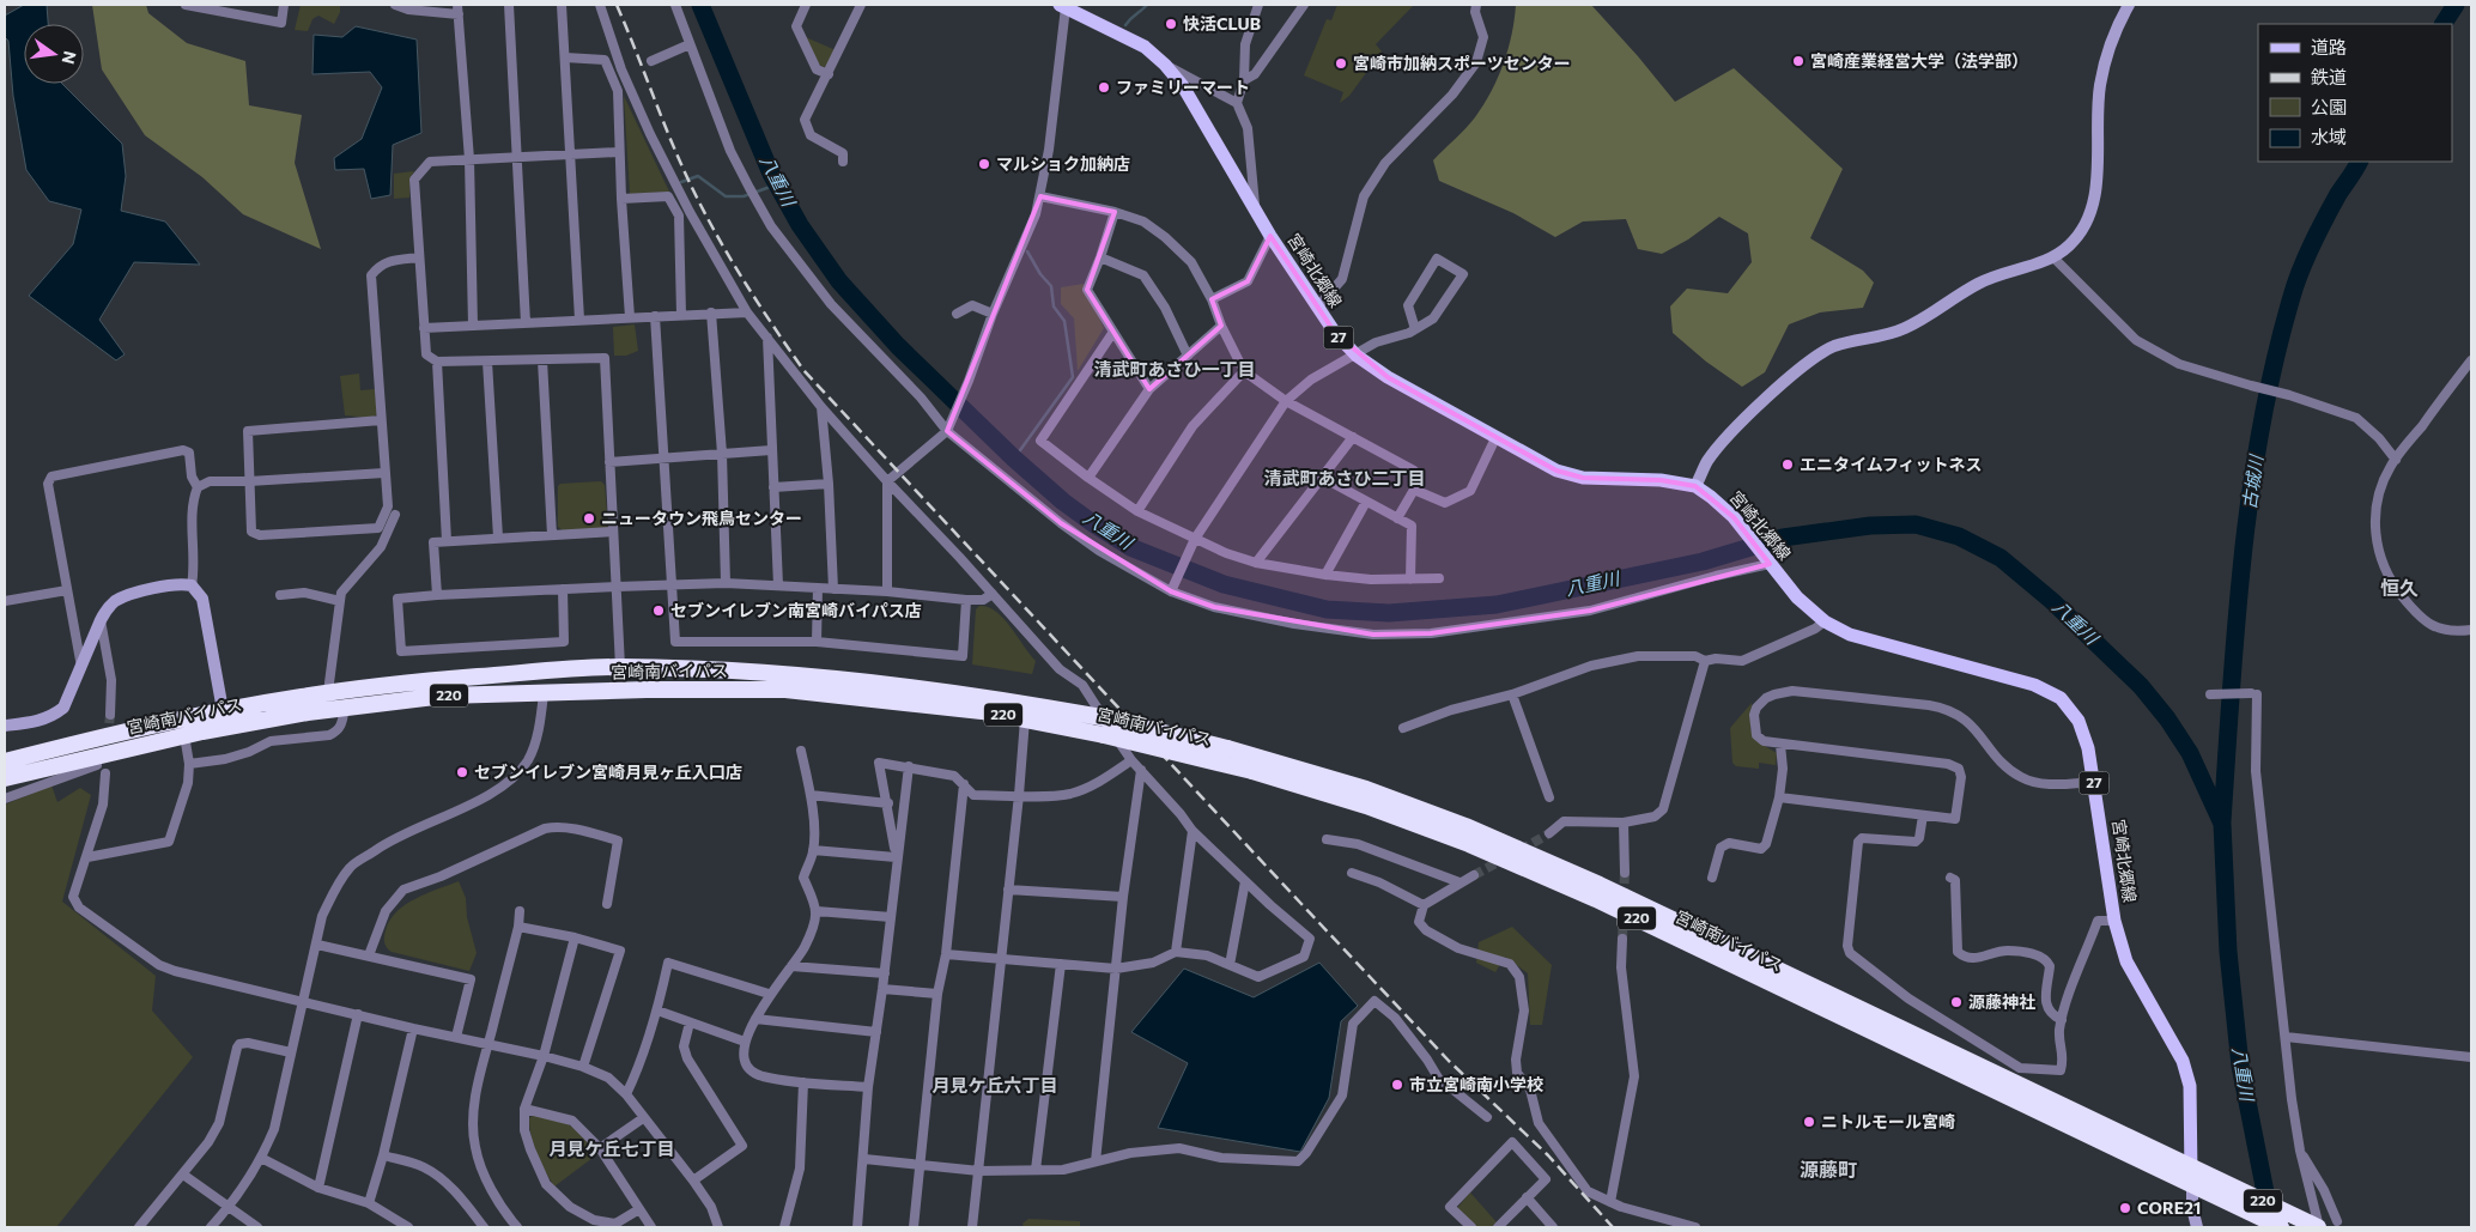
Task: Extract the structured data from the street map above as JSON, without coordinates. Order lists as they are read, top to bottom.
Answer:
{
  "streets": {
    "highway": ["宮崎南バイパス", "220"],
    "main road": ["宮崎北郷線", "27"]
  },
  "crossings": [
    ["宮崎北郷線", "宮崎南バイパス"]
  ],
  "districts": [
    "清武町あさひ一丁目",
    "清武町あさひ二丁目",
    "恒久",
    "月見ケ丘六丁目",
    "月見ケ丘七丁目",
    "源藤町"
  ],
  "water": ["八重川", "古城川"],
  "places": [
    "快活CLUB",
    "宮崎産業経営大学（法学部）",
    "宮崎市加納スポーツセンター",
    "ファミリーマート",
    "マルショク加納店",
    "エニタイムフィットネス",
    "ニュータウン飛鳥センター",
    "セブンイレブン南宮崎バイパス店",
    "セブンイレブン宮崎月見ヶ丘入口店",
    "源藤神社",
    "市立宮崎南小学校",
    "ニトルモール宮崎",
    "CORE21"
  ],
  "legend": [
    "道路",
    "鉄道",
    "公園",
    "水域"
  ],
  "north": "right"
}
